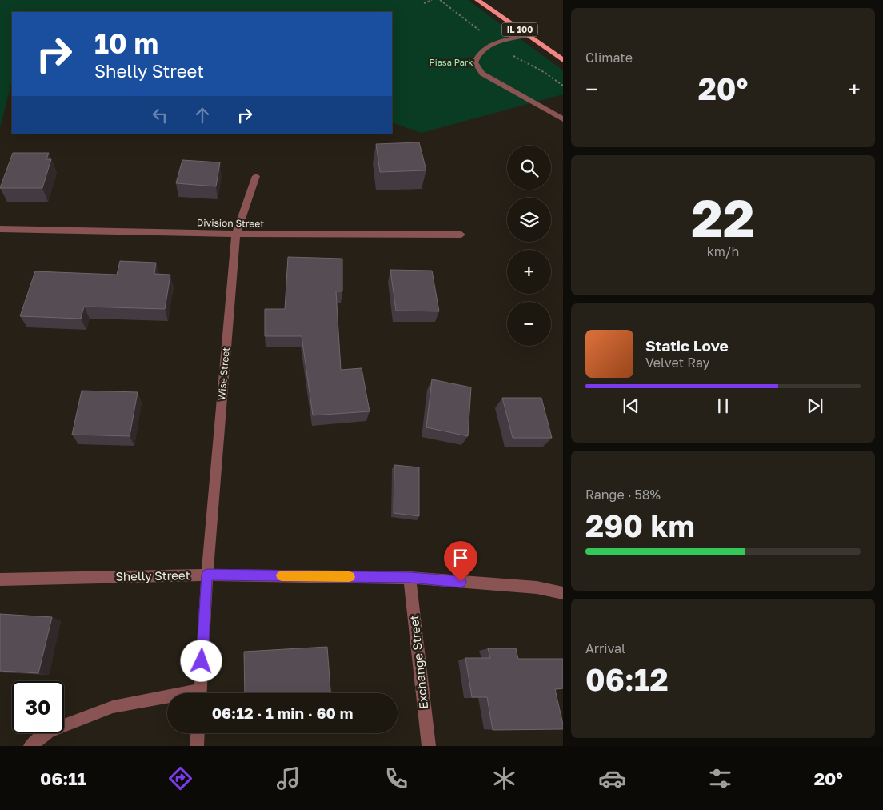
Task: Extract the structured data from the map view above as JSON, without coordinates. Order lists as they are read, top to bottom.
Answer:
{
  "streets": {
    "main road": ["IL 100"],
    "street": [
      "Division Street",
      "Wise Street",
      "Shelly Street",
      "Exchange Street"
    ]
  },
  "crossings": [
    ["Division Street", "Wise Street"],
    ["Wise Street", "Shelly Street"],
    ["Shelly Street", "Exchange Street"]
  ],
  "parks": ["Piasa Park"],
  "page": {
    "tile": [
      "Climate",
      ["22", "km/h"],
      ["Range · 58%", "290 km"],
      ["Arrival", "06:12"]
    ],
    "turn": ["10 m", "Shelly Street"],
    "heat": ["−", "20°", "+"],
    "map_buttons": ["+", "−"],
    "song": ["Static Love", "Velvet Ray"],
    "limit": "30",
    "trip": "06:12 · 1 min · 60 m",
    "tabs": ["06:11", "20°"]
  }
}
